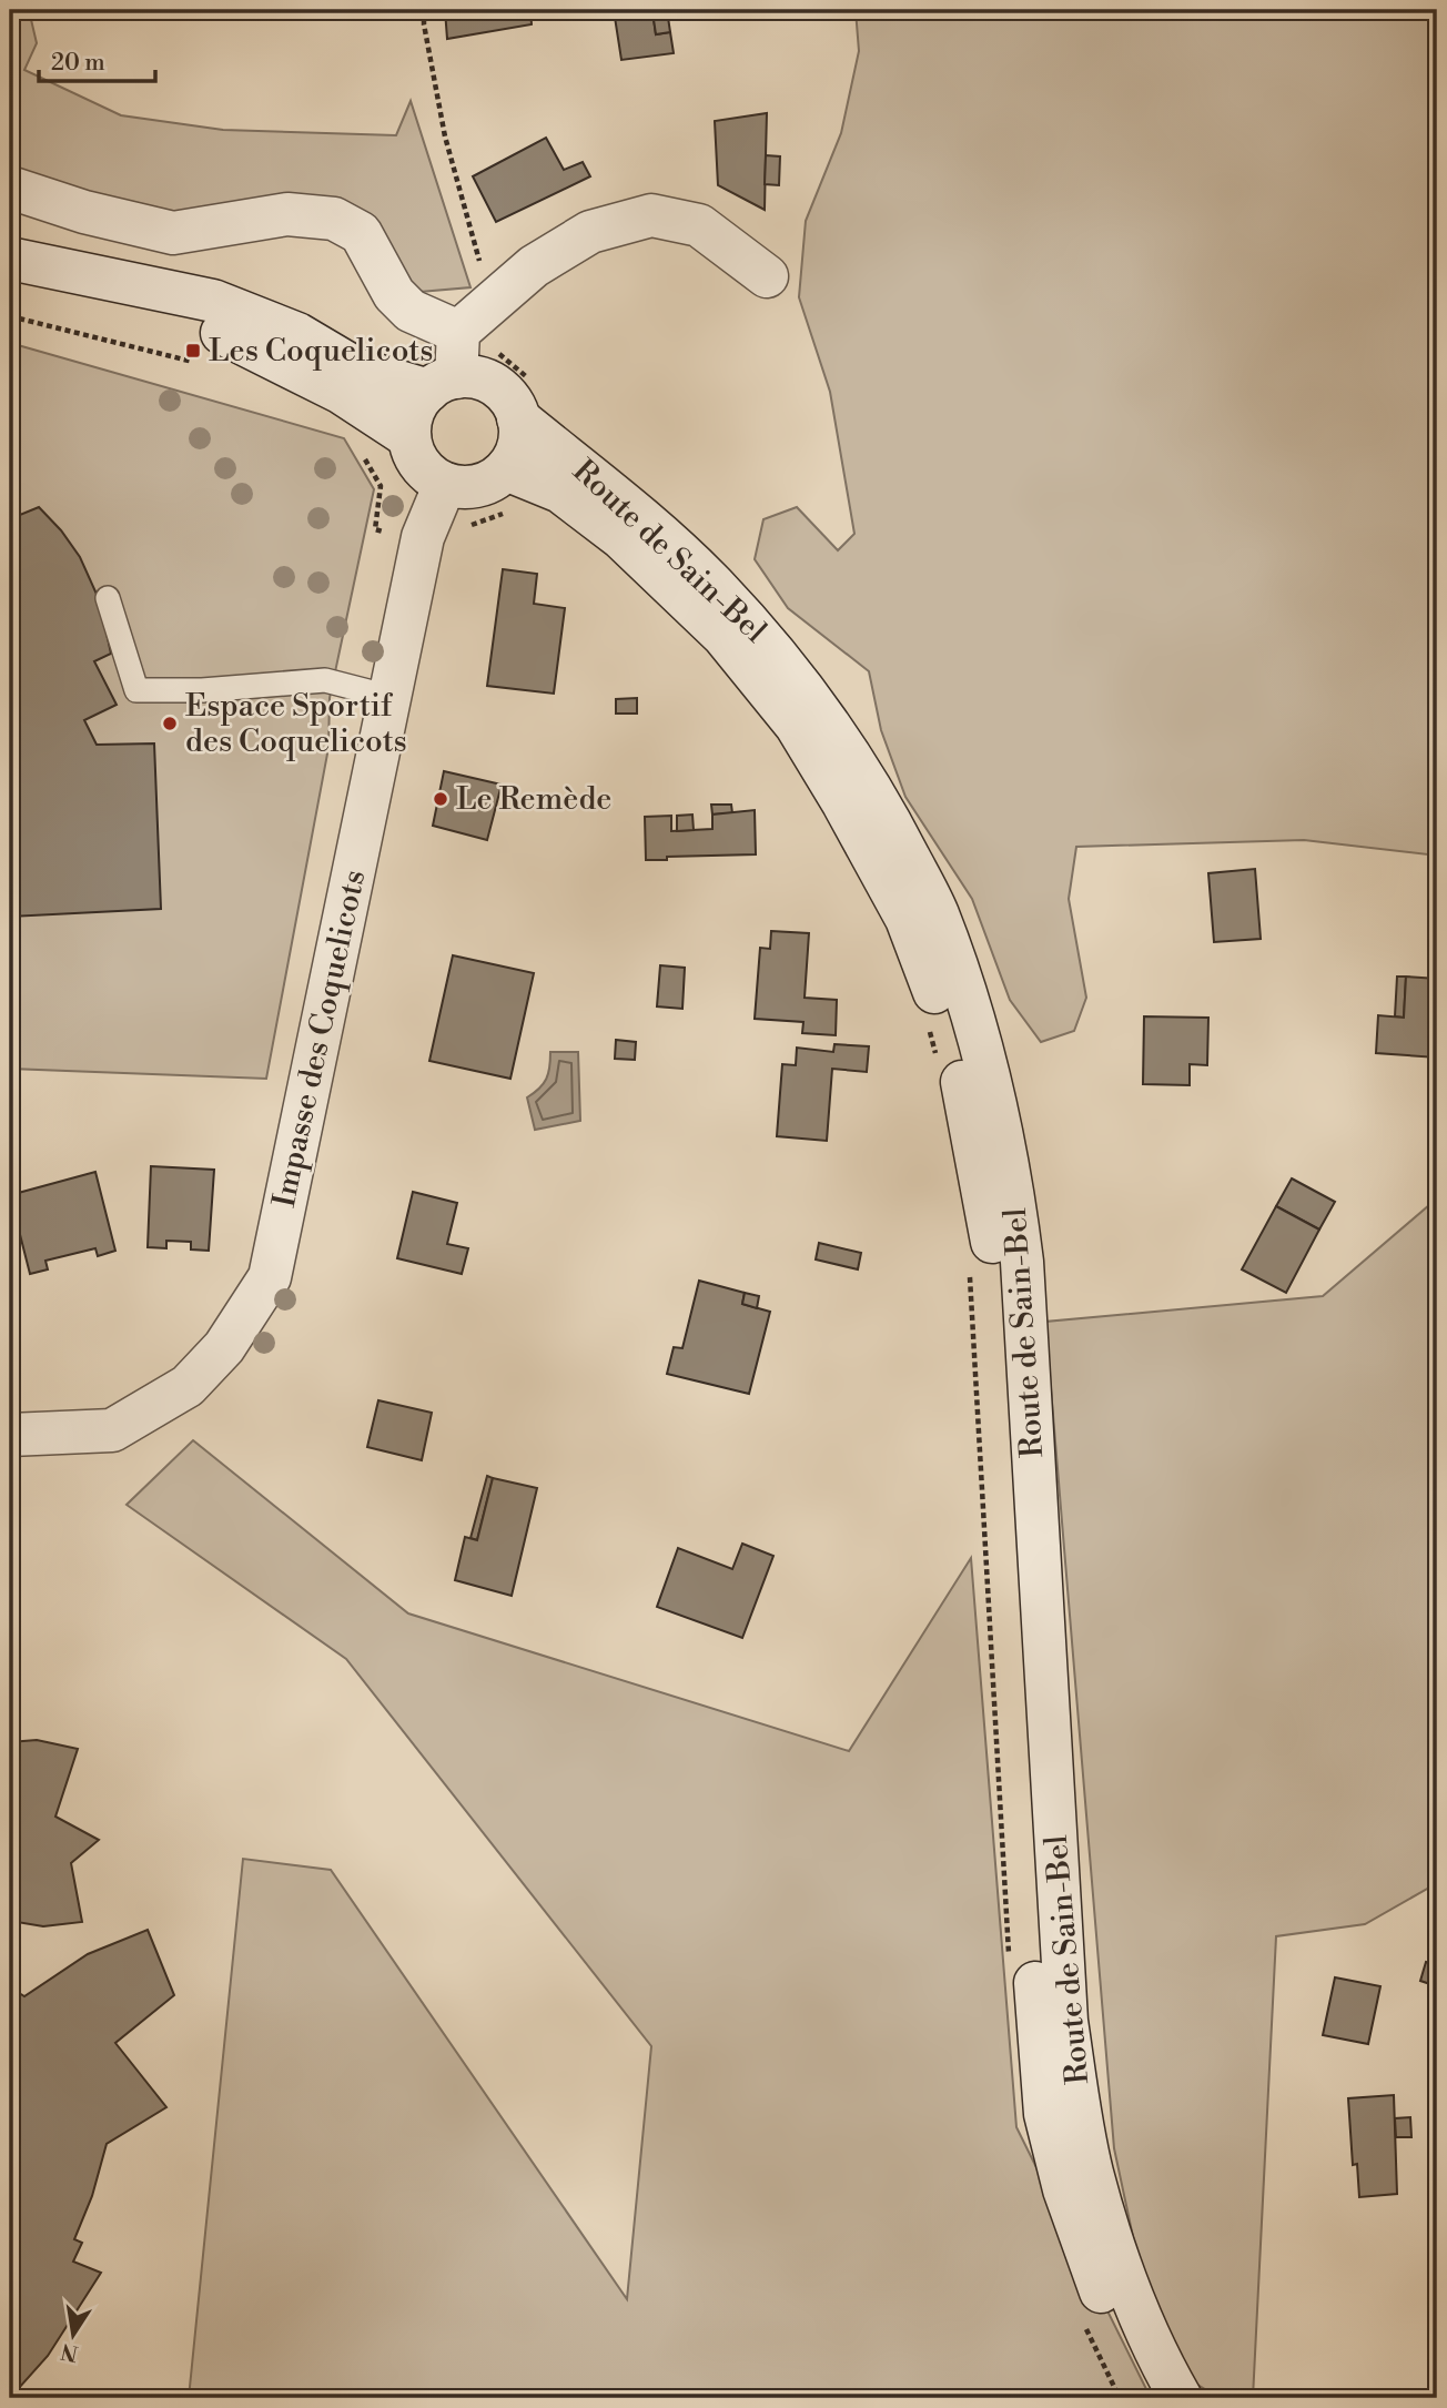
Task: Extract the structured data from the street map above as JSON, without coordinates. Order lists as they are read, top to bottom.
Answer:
{
  "streets": {
    "main road": ["Route de Sain-Bel", "Impasse des Coquelicots"]
  },
  "crossings": [
    ["Route de Sain-Bel", "Impasse des Coquelicots"]
  ],
  "places": {
    "transit": ["Les Coquelicots"],
    "other": ["Espace Sportif des Coquelicots", "Le Remède"]
  },
  "scale_bar": "20 m",
  "north": "bottom"
}
